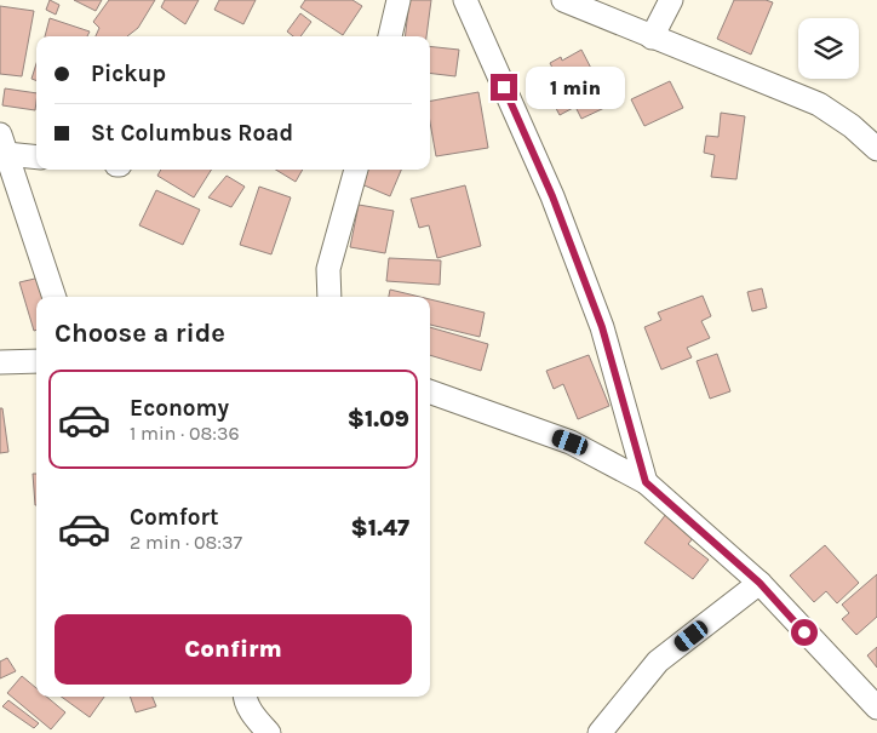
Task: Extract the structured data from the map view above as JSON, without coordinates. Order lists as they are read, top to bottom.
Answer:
{
  "page": {
    "banner": ["Pickup", "St Columbus Road"],
    "bubble": "1 min",
    "heading": "Choose a ride",
    "list": [
      {
        "name": "Economy",
        "note": "1 min · 08:36",
        "value": "$1.09"
      },
      {
        "name": "Comfort",
        "note": "2 min · 08:37",
        "value": "$1.47"
      }
    ],
    "buttons": "Confirm"
  }
}
